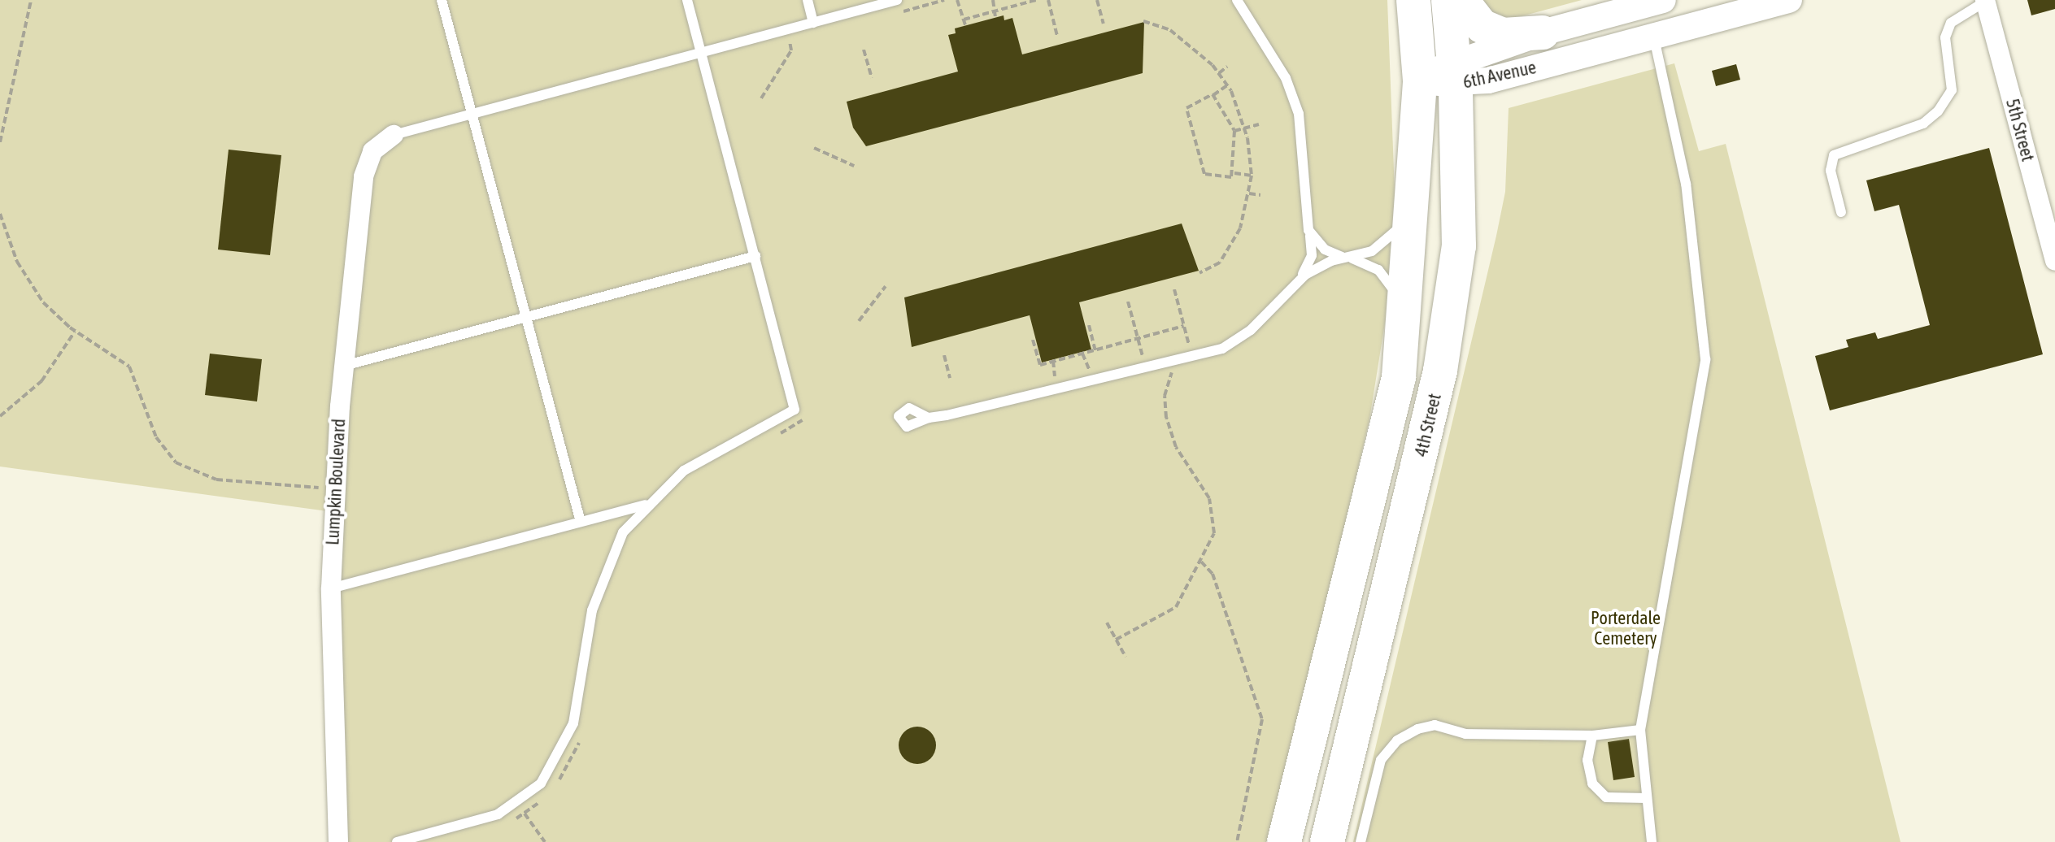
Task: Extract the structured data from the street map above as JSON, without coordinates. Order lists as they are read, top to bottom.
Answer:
{
  "streets": {
    "highway": ["4th Street"],
    "main road": ["6th Avenue"],
    "street": ["5th Street", "Lumpkin Boulevard"]
  },
  "crossings": [
    ["6th Avenue", "4th Street"]
  ],
  "parks": ["Porterdale Cemetery"]
}
